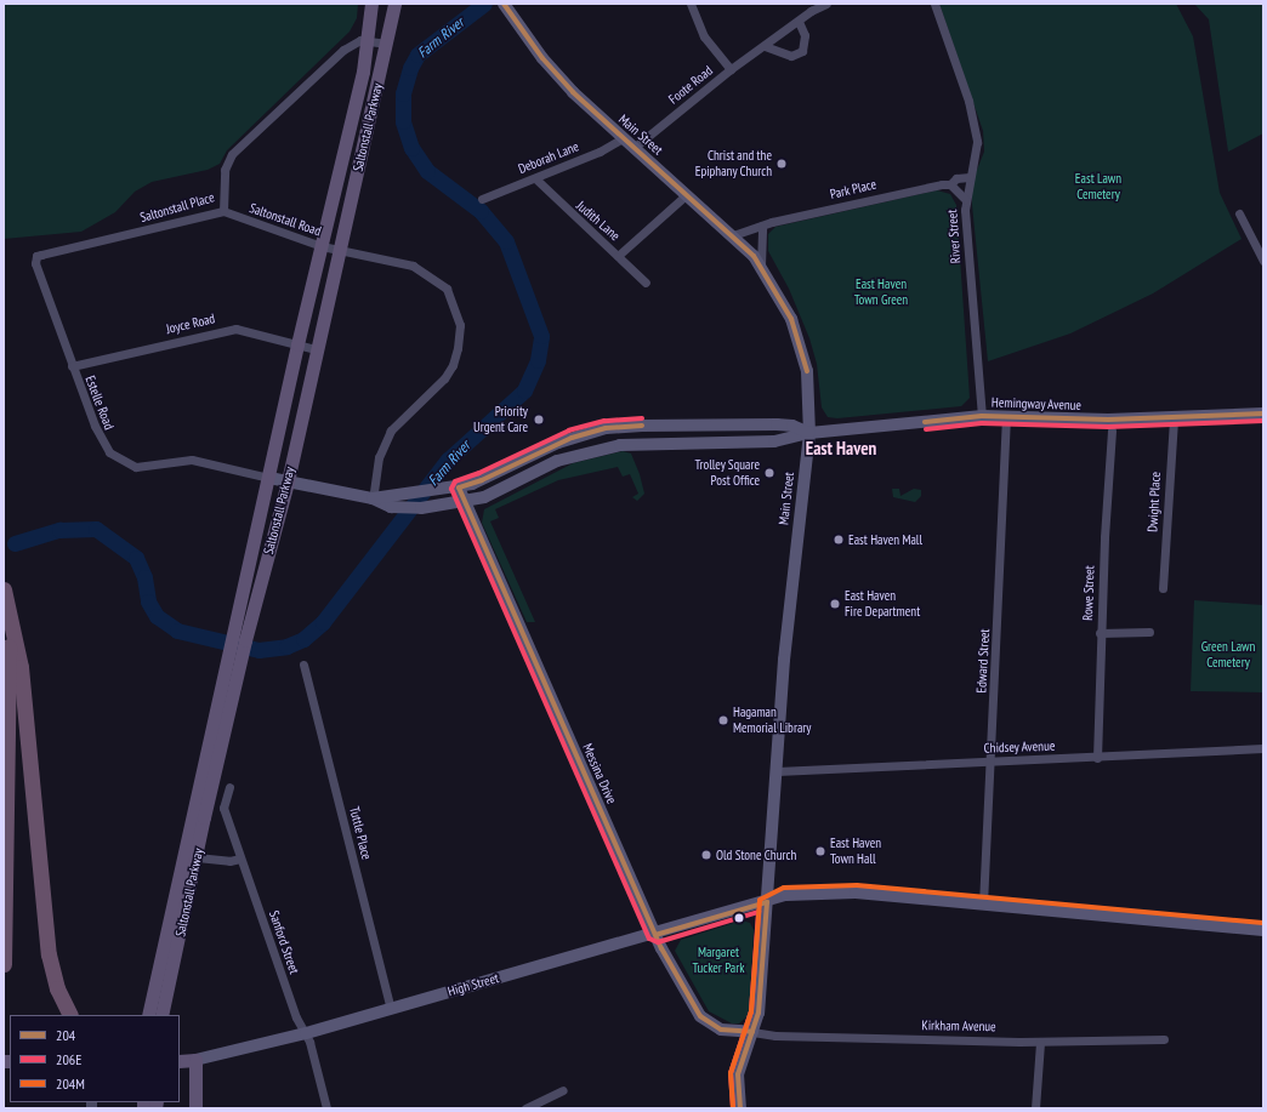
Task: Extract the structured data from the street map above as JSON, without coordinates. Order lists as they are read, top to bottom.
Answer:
{
  "streets": {
    "main road": [
      "Saltonstall Parkway",
      "Main Street",
      "Hemingway Avenue",
      "Messina Drive",
      "High Street"
    ],
    "street": [
      "Foote Road",
      "Deborah Lane",
      "Park Place",
      "Saltonstall Place",
      "Saltonstall Road",
      "Judith Lane",
      "River Street",
      "Joyce Road",
      "Estelle Road",
      "Dwight Place",
      "Rowe Street",
      "Edward Street",
      "Chidsey Avenue",
      "Tuttle Place",
      "Sanford Street",
      "Kirkham Avenue"
    ]
  },
  "crossings": [
    ["Foote Road", "Main Street"],
    ["Saltonstall Parkway", "Saltonstall Place"],
    ["Saltonstall Parkway", "Saltonstall Road"],
    ["Saltonstall Parkway", "Joyce Road"],
    ["Saltonstall Parkway", "Estelle Road"],
    ["Saltonstall Parkway", "Hemingway Avenue"],
    ["Main Street", "Deborah Lane"],
    ["Main Street", "Park Place"],
    ["Main Street", "Hemingway Avenue"],
    ["Main Street", "Chidsey Avenue"],
    ["Main Street", "Messina Drive"],
    ["Main Street", "High Street"],
    ["Main Street", "Kirkham Avenue"],
    ["Deborah Lane", "Judith Lane"],
    ["Park Place", "River Street"],
    ["Saltonstall Place", "Saltonstall Road"],
    ["Saltonstall Place", "Estelle Road"],
    ["River Street", "Hemingway Avenue"],
    ["Joyce Road", "Estelle Road"],
    ["Estelle Road", "Hemingway Avenue"],
    ["Hemingway Avenue", "Dwight Place"],
    ["Hemingway Avenue", "Edward Street"],
    ["Hemingway Avenue", "Messina Drive"],
    ["Rowe Street", "Chidsey Avenue"],
    ["Edward Street", "Chidsey Avenue"],
    ["Edward Street", "High Street"],
    ["Messina Drive", "High Street"],
    ["Messina Drive", "Kirkham Avenue"],
    ["Tuttle Place", "High Street"],
    ["Sanford Street", "High Street"]
  ],
  "districts": ["East Haven"],
  "water": ["Farm River"],
  "parks": [
    "East Lawn Cemetery",
    "East Haven Town Green",
    "Green Lawn Cemetery",
    "Margaret Tucker Park"
  ],
  "places": [
    "Christ and the Epiphany Church",
    "Priority Urgent Care",
    "Trolley Square Post Office",
    "East Haven Mall",
    "East Haven Fire Department",
    "Hagaman Memorial Library",
    "East Haven Town Hall",
    "Old Stone Church"
  ],
  "lines": ["transit line 204", "transit line 206E", "transit line 204M"],
  "legend": ["204", "206E", "204M"]
}
